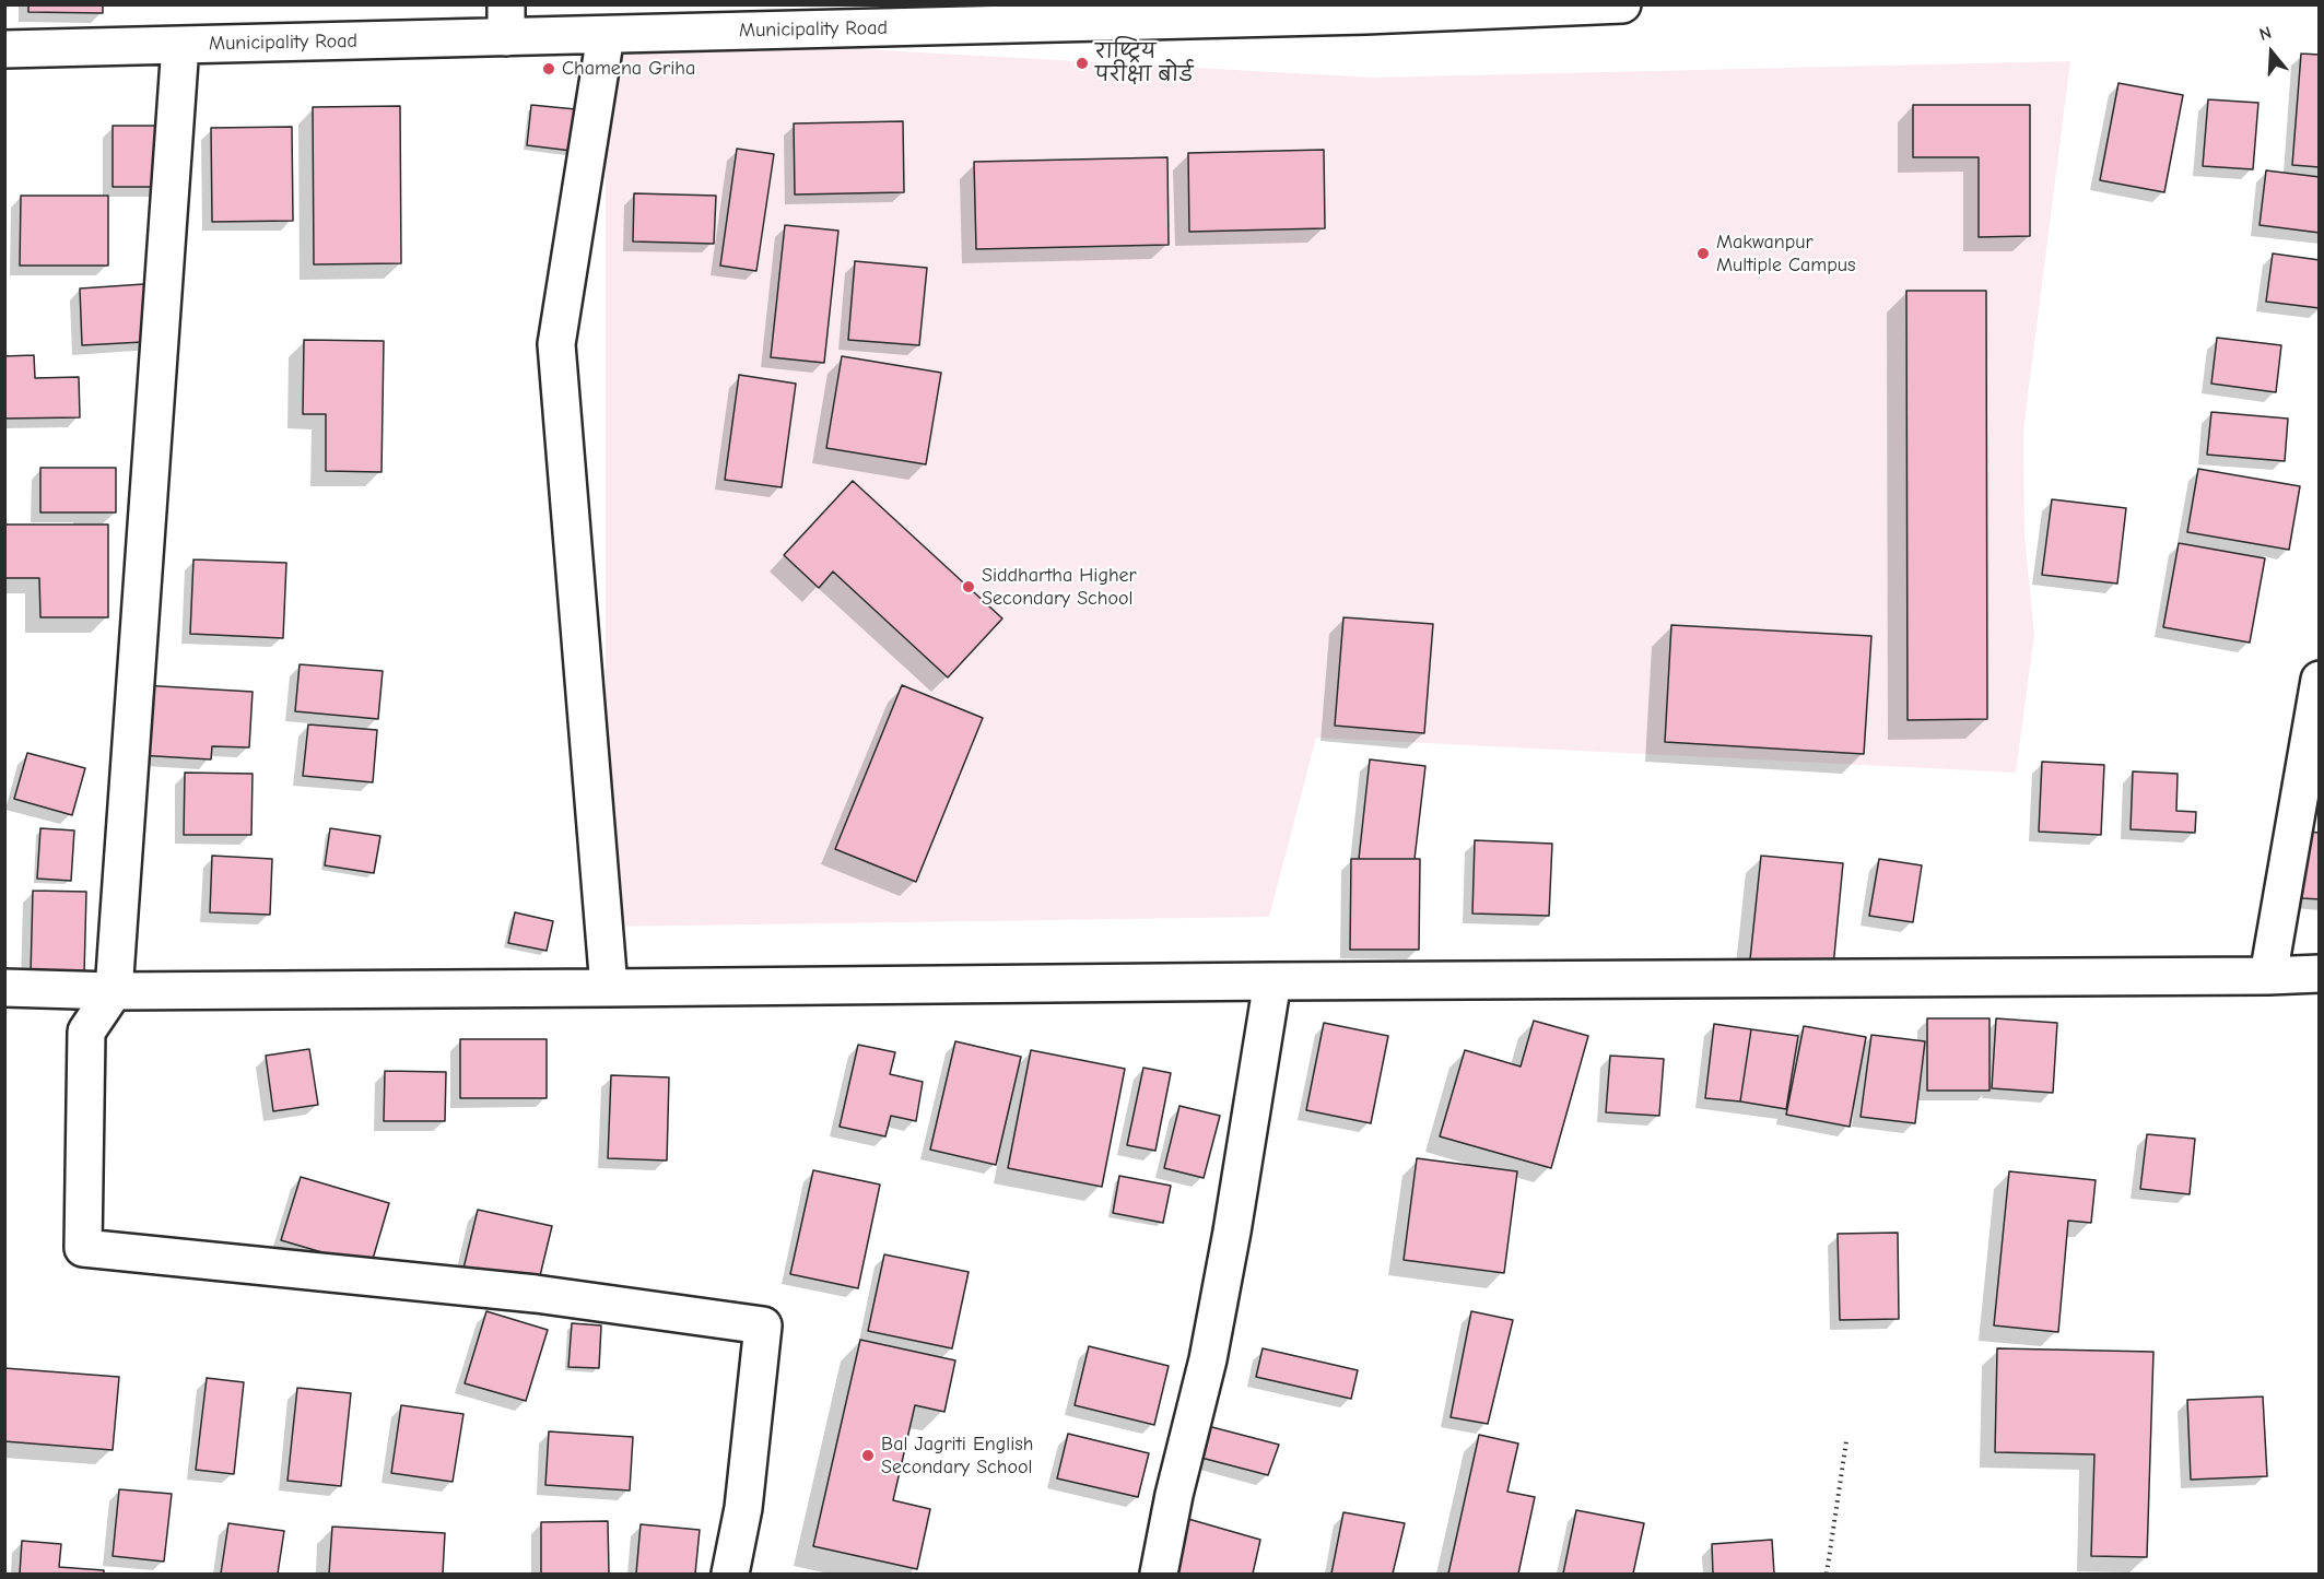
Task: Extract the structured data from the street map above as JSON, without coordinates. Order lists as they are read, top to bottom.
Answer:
{
  "streets": {
    "street": ["Municipality Road"]
  },
  "places": [
    "राष्ट्रिय परीक्षा बोर्ड",
    "Chamena Griha",
    "Makwanpur Multiple Campus",
    "Siddhartha Higher Secondary School",
    "Bal Jagriti English Secondary School"
  ],
  "north": "top"
}
